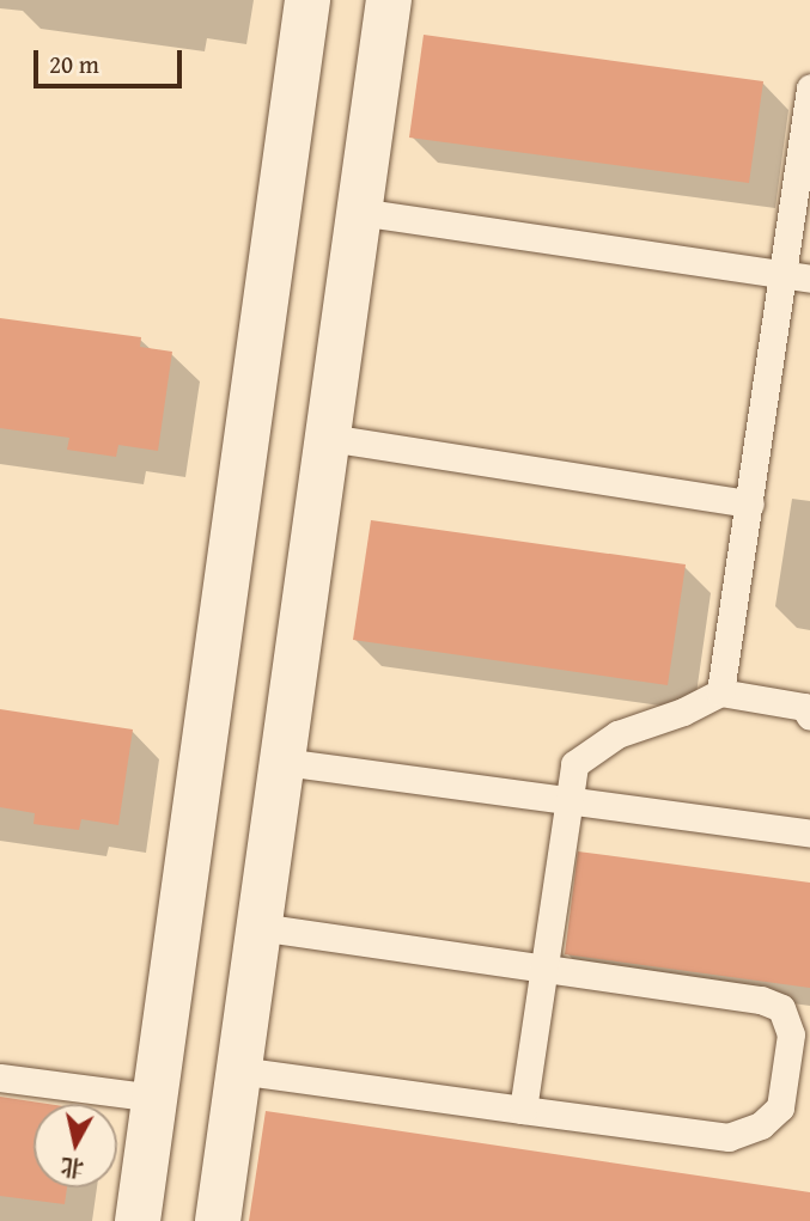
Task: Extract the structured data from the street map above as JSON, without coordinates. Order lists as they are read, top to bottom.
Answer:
{
  "scale_bar": "20 m",
  "north": "bottom"
}
